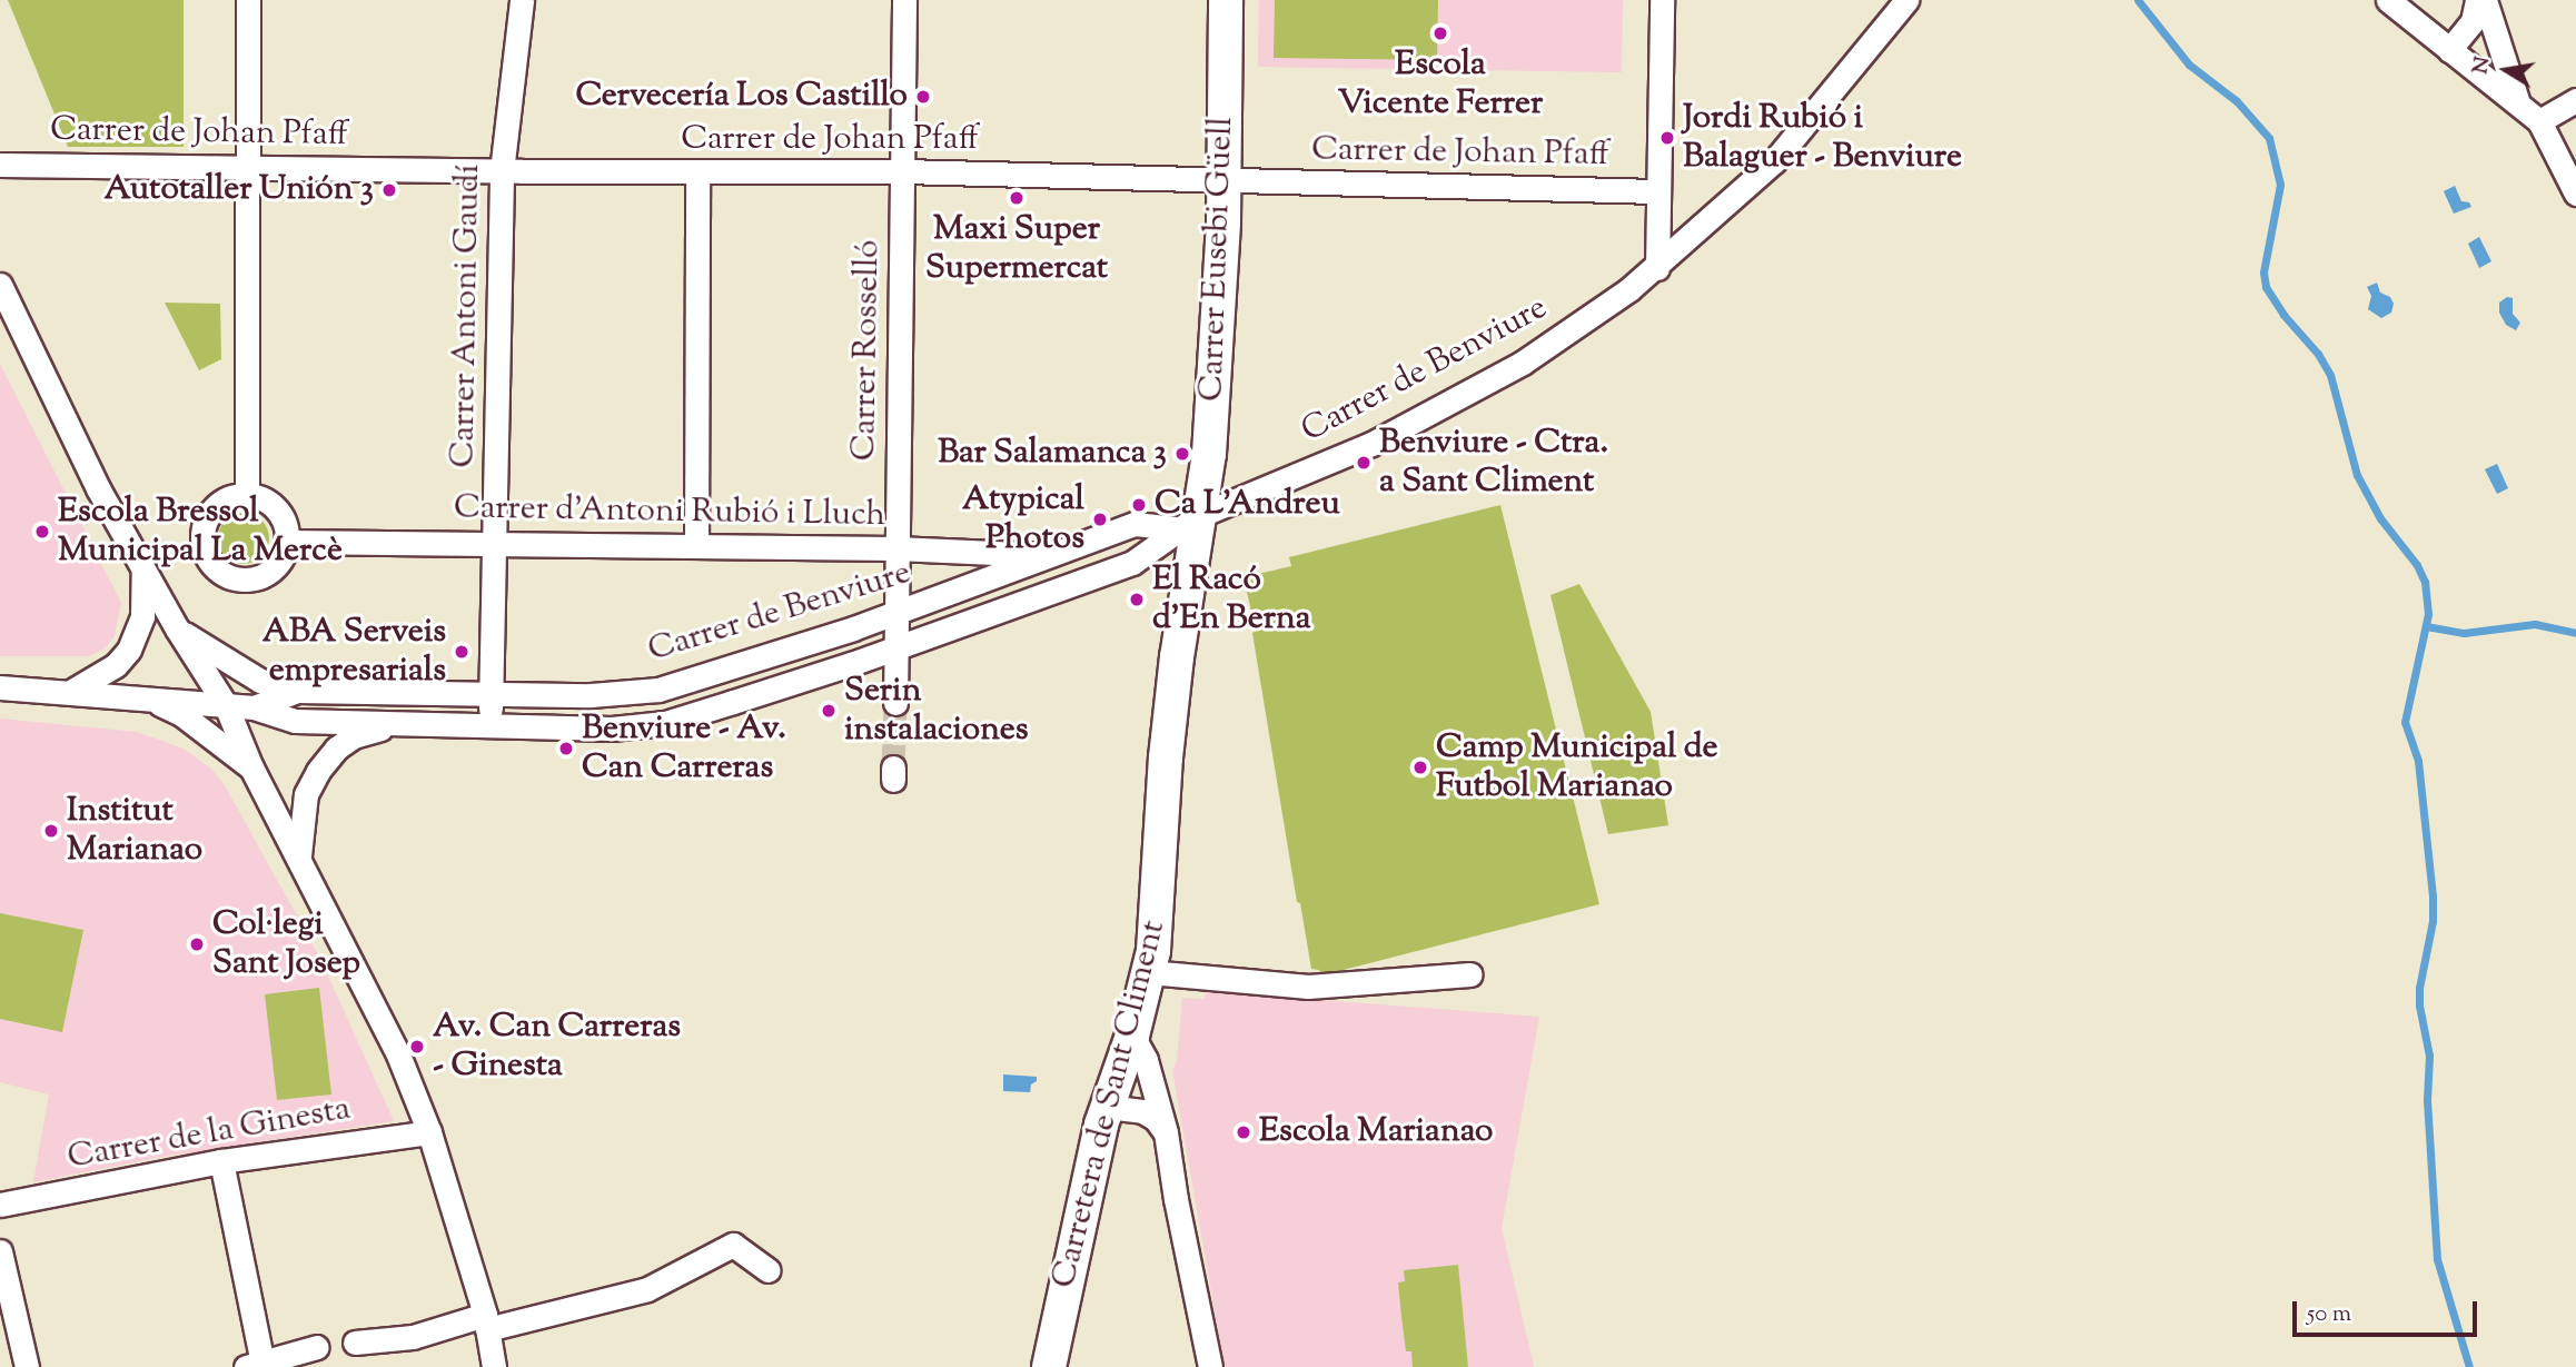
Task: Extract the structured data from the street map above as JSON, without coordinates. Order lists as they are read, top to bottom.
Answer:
{
  "streets": {
    "street": [
      "Carrer de Johan Pfaff",
      "Carrer Eusebi Güell",
      "Carrer Antoni Gaudí",
      "Carrer Rosselló",
      "Carrer de Benviure",
      "Carrer d'Antoni Rubió i Lluch",
      "Carretera de Sant Climent",
      "Carrer de la Ginesta"
    ]
  },
  "crossings": [
    ["Carrer de Johan Pfaff", "Carrer Eusebi Güell"],
    ["Carrer de Johan Pfaff", "Carrer Antoni Gaudí"],
    ["Carrer de Johan Pfaff", "Carrer Rosselló"],
    ["Carrer Eusebi Güell", "Carrer de Benviure"],
    ["Carrer Eusebi Güell", "Carretera de Sant Climent"],
    ["Carrer Antoni Gaudí", "Carrer de Benviure"],
    ["Carrer Antoni Gaudí", "Carrer d'Antoni Rubió i Lluch"],
    ["Carrer Rosselló", "Carrer de Benviure"],
    ["Carrer Rosselló", "Carrer d'Antoni Rubió i Lluch"],
    ["Carrer de Benviure", "Carrer d'Antoni Rubió i Lluch"],
    ["Carrer de Benviure", "Carretera de Sant Climent"]
  ],
  "places": [
    "Escola Vicente Ferrer",
    "Cervecería Los Castillo",
    "Jordi Rubió i Balaguer - Benviure",
    "Autotaller Unión 3",
    "Maxi Super Supermercat",
    "Bar Salamanca 3",
    "Benviure - Ctra. a Sant Climent",
    "Ca L'Andreu",
    "Atypical Photos",
    "Escola Bressol Municipal La Mercè",
    "El Racó d'En Berna",
    "ABA Serveis empresarials",
    "Serin instalaciones",
    "Benviure - Av. Can Carreras",
    "Camp Municipal de Futbol Marianao",
    "Institut Marianao",
    "Col·legi Sant Josep",
    "Av. Can Carreras - Ginesta",
    "Escola Marianao"
  ],
  "scale_bar": "50 m",
  "north": "left"
}
